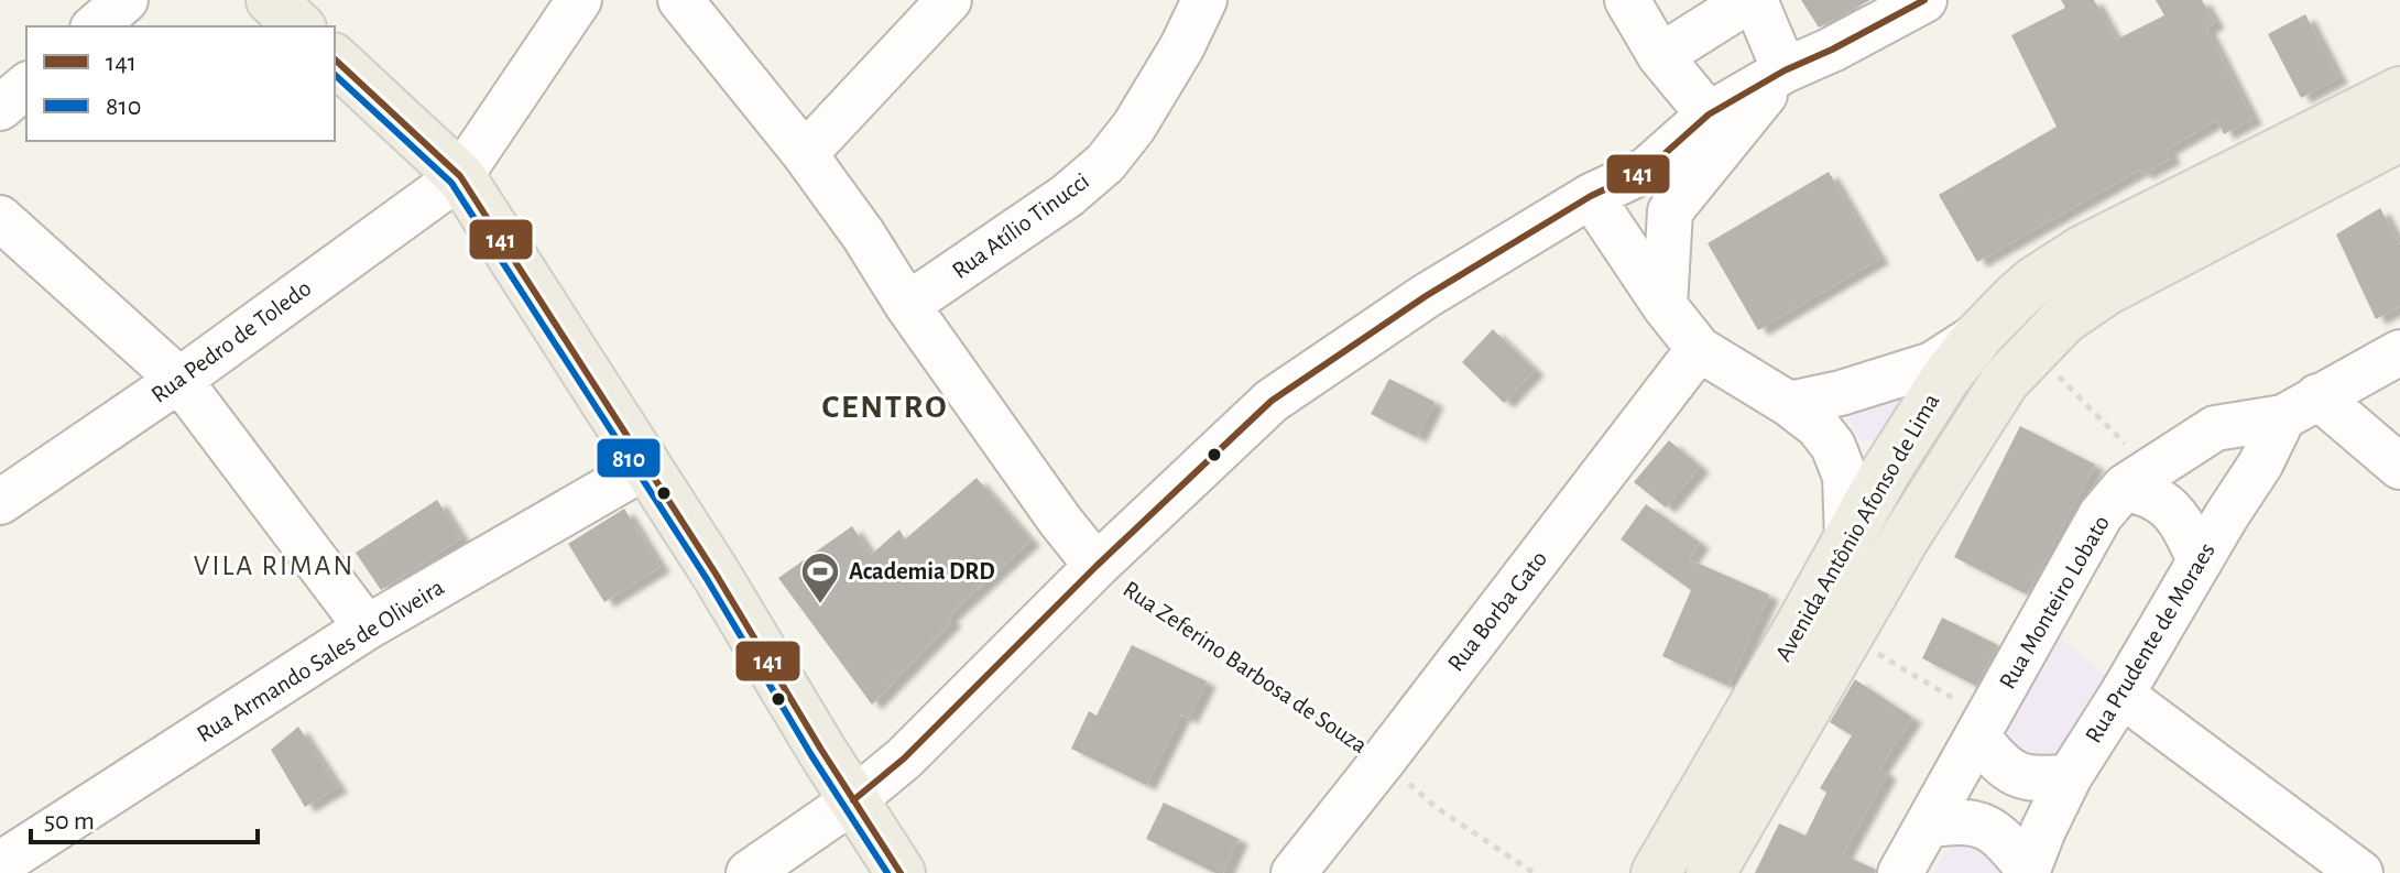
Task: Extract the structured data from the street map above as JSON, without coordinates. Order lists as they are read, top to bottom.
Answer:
{
  "streets": {
    "main road": ["Avenida Antônio Afonso de Lima"],
    "street": [
      "Rua Atílio Tinucci",
      "Rua Pedro de Toledo",
      "Rua Monteiro Lobato",
      "Rua Borba Gato",
      "Rua Prudente de Moraes",
      "Rua Armando Sales de Oliveira",
      "Rua Zeferino Barbosa de Souza"
    ]
  },
  "crossings": [
    ["Rua Atílio Tinucci", "Rua Zeferino Barbosa de Souza"],
    ["Rua Monteiro Lobato", "Rua Prudente de Moraes"],
    ["Rua Borba Gato", "Rua Zeferino Barbosa de Souza"]
  ],
  "districts": ["CENTRO", "VILA RIMAN"],
  "places": {
    "sports": ["Academia DRD"]
  },
  "lines": ["transit line 141", "transit line 810"],
  "legend": ["141", "810"],
  "scale_bar": "50 m"
}
